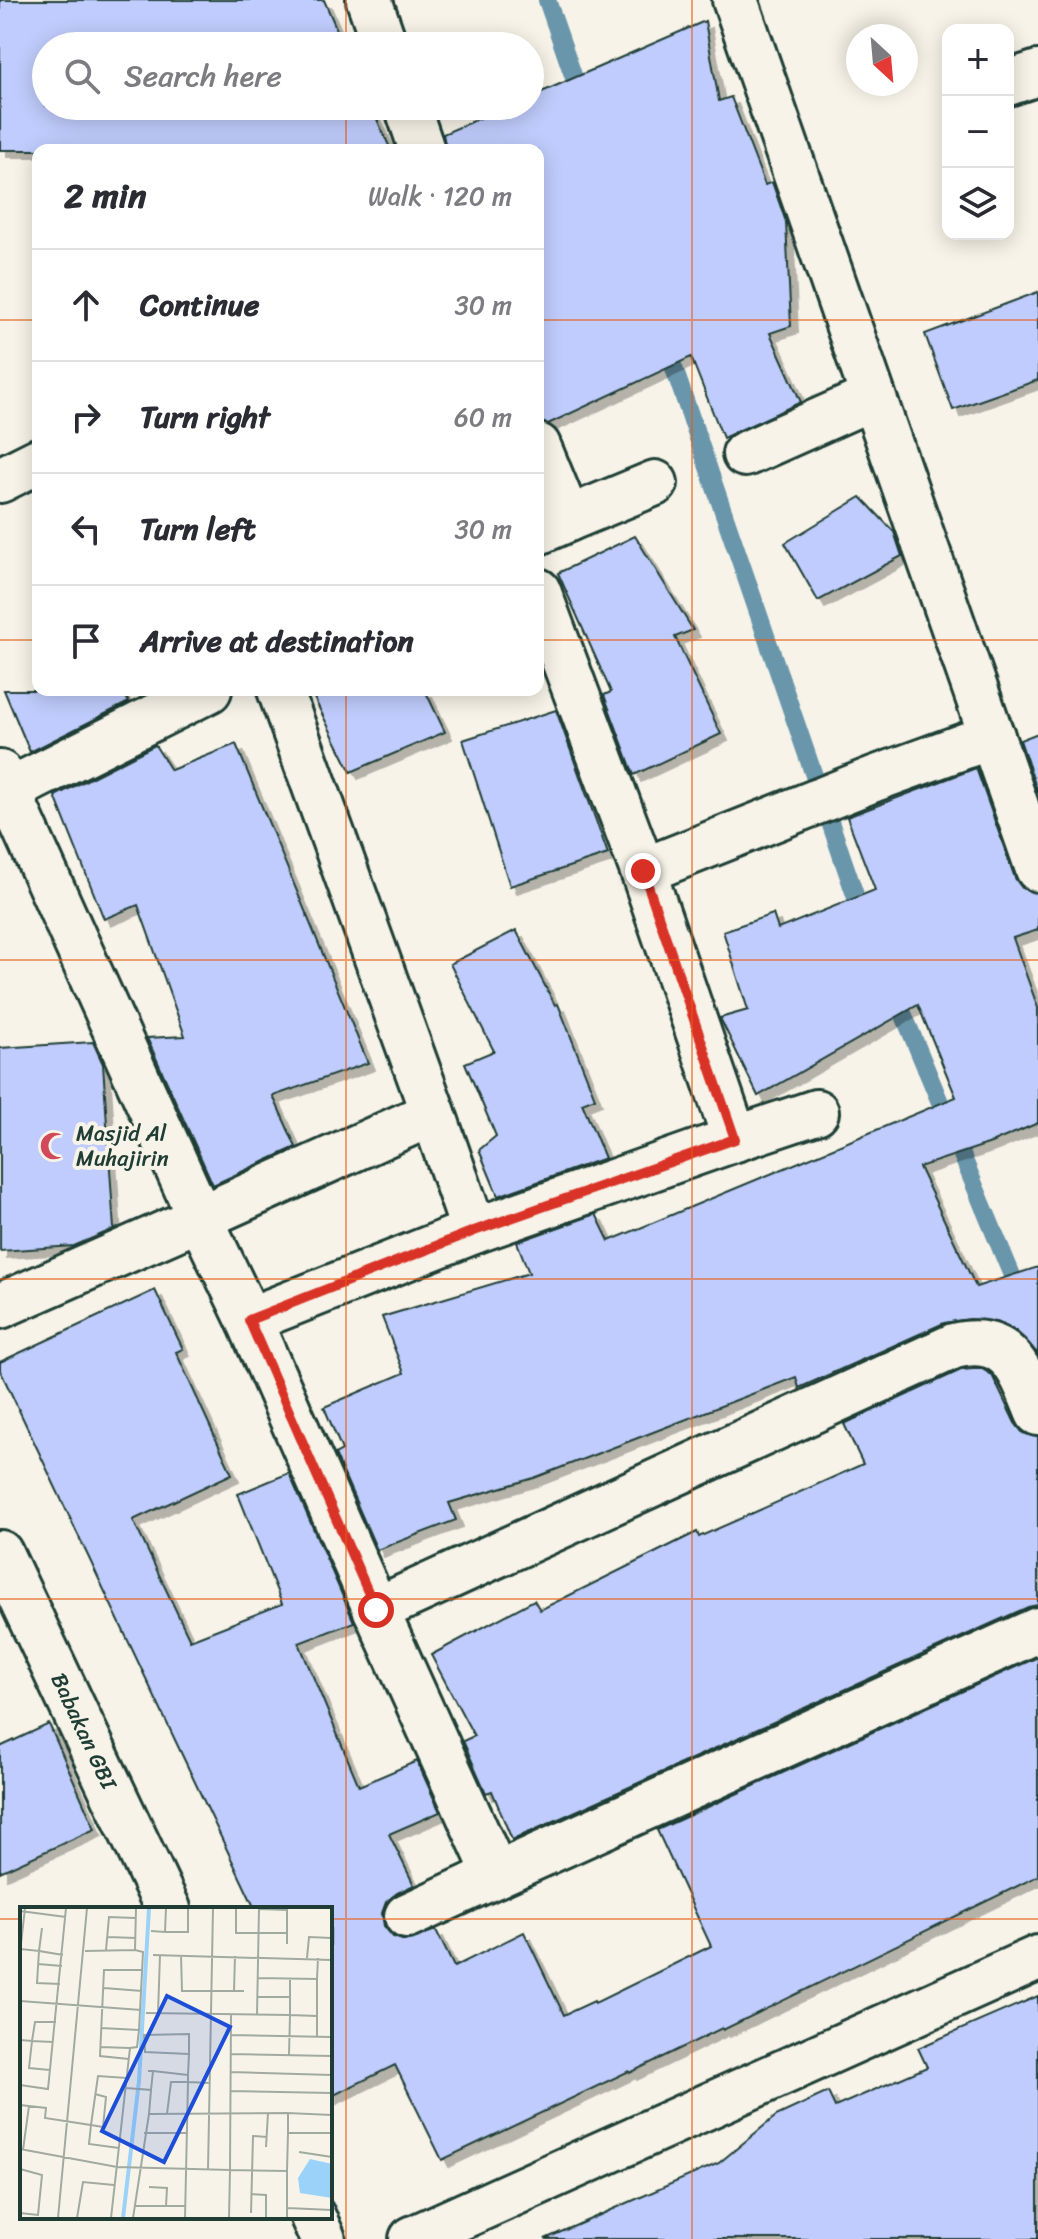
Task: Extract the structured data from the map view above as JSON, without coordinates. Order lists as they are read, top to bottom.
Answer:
{
  "streets": {
    "street": ["Babakan GBI"]
  },
  "places": {
    "mosque": ["Masjid Al Muhajirin"]
  },
  "north": "bottom right",
  "page": {
    "map_buttons": ["+", "−"],
    "search": "Search here",
    "heading": ["2 min", "Walk · 120 m"],
    "list": [
      ["Continue", "30 m"],
      ["Turn right", "60 m"],
      ["Turn left", "30 m"],
      "Arrive at destination"
    ]
  }
}
